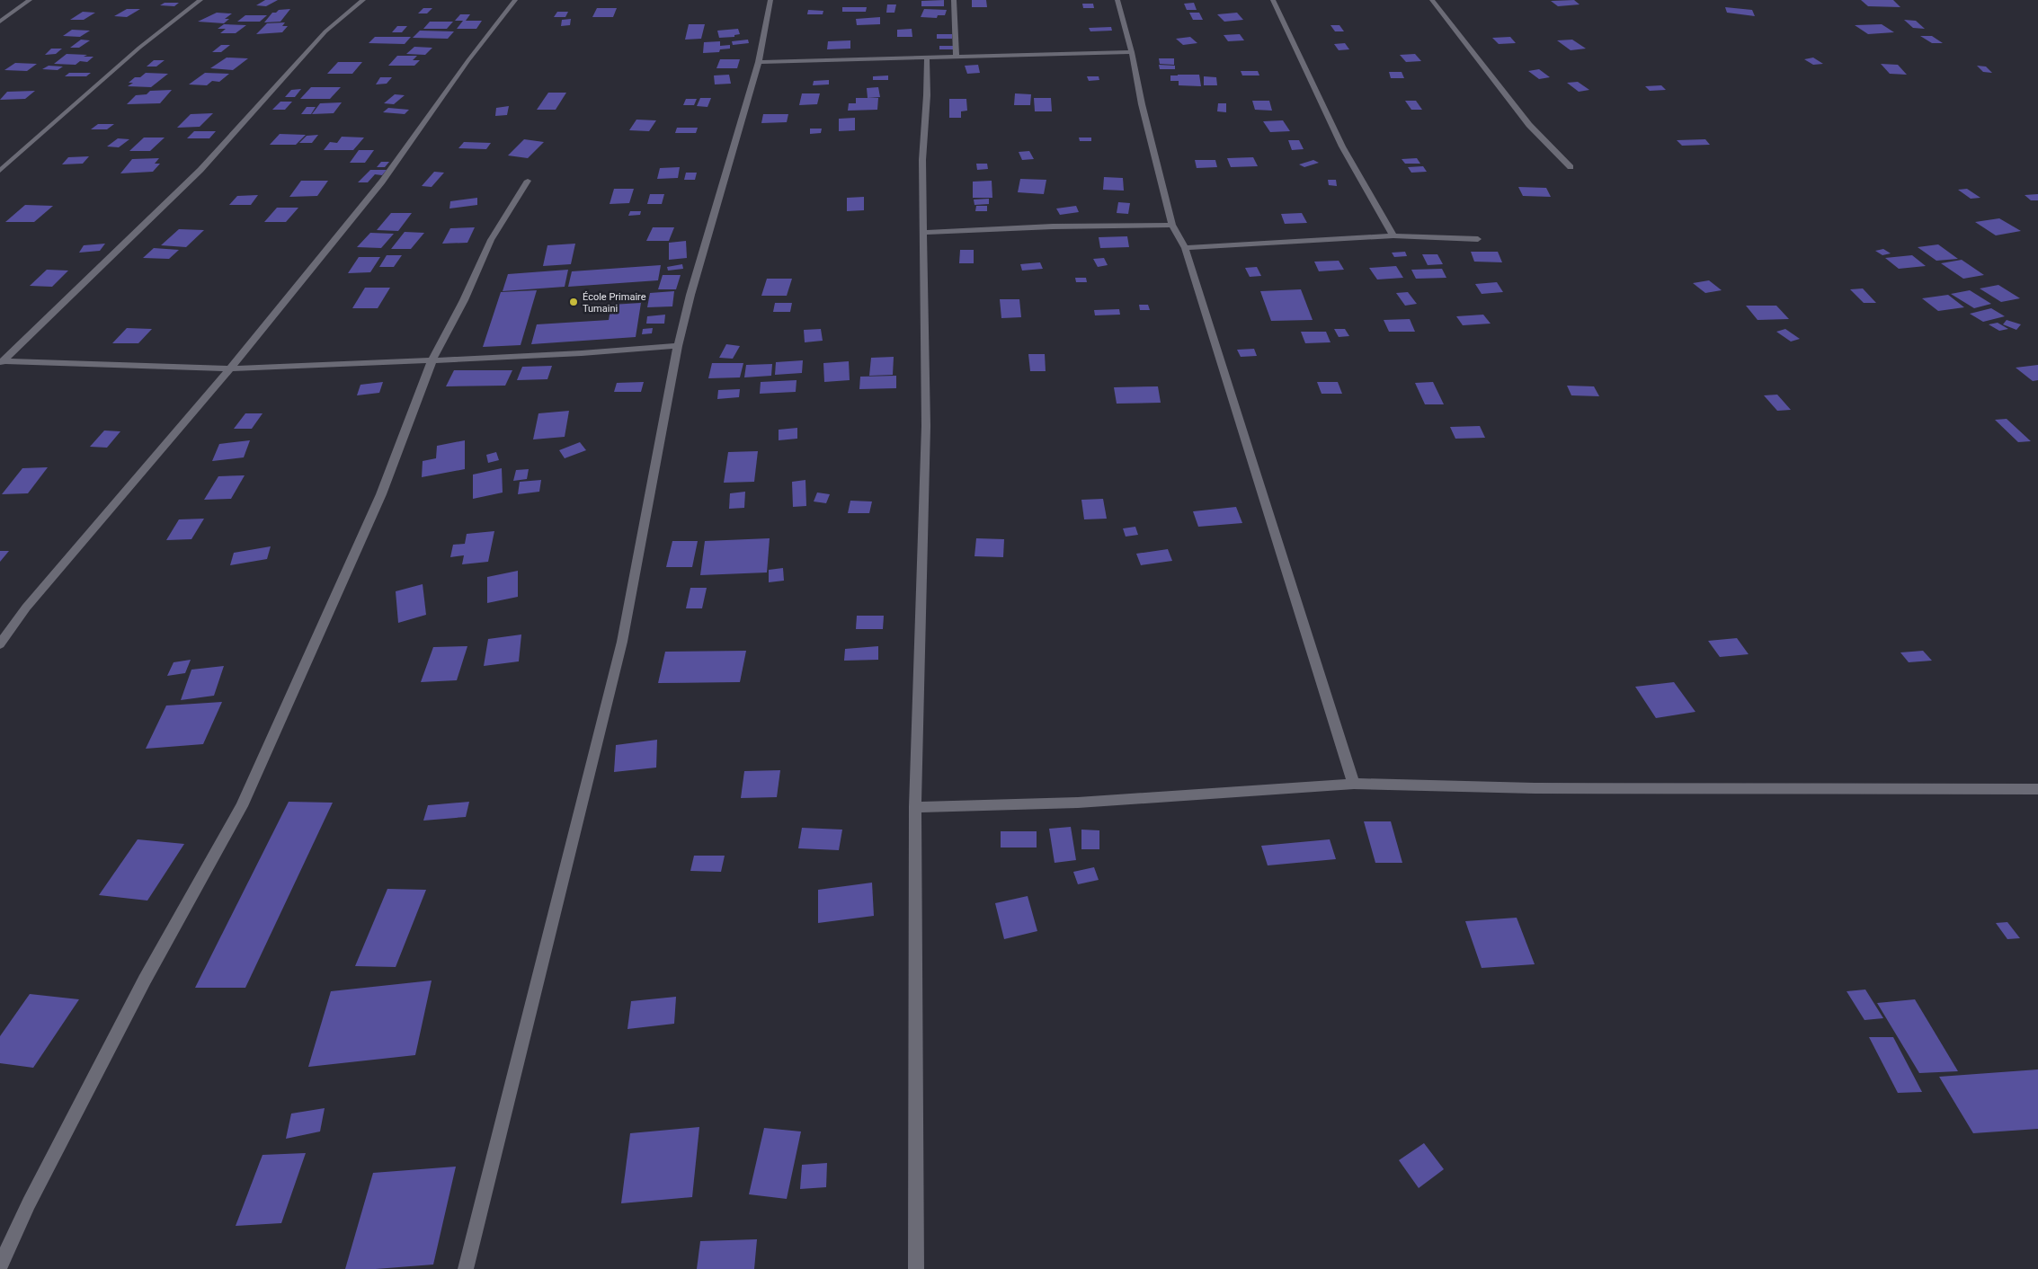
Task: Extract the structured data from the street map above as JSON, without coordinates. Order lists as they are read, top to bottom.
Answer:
{
  "places": ["École Primaire Tumaini"]
}
